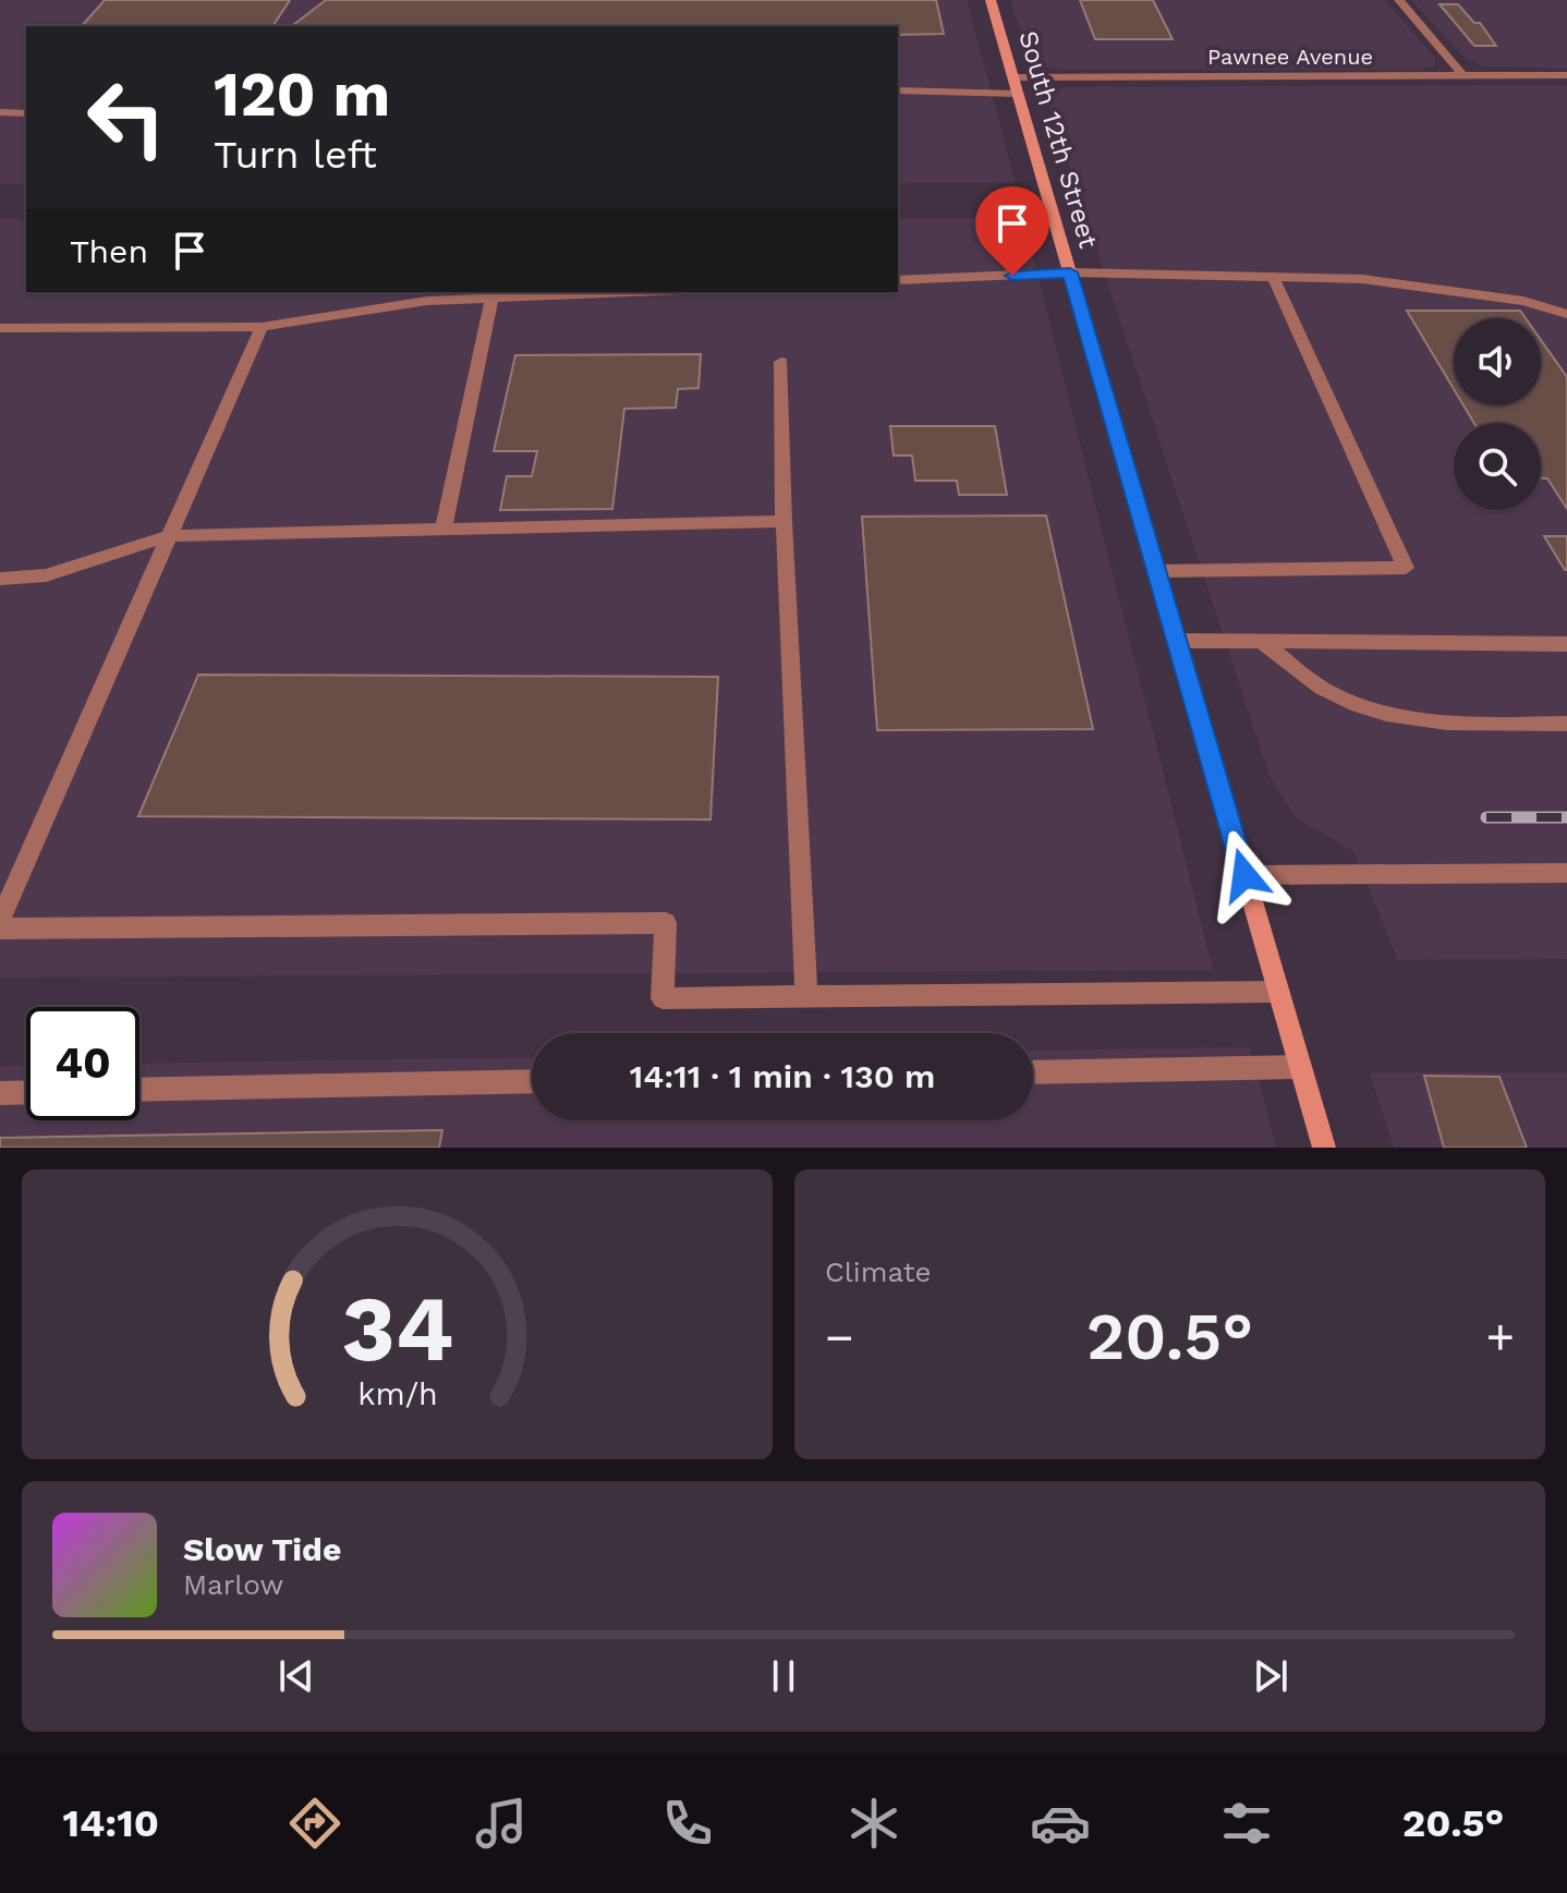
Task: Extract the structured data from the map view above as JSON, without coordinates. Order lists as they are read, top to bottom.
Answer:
{
  "streets": {
    "street": ["Pawnee Avenue", "South 12th Street"]
  },
  "crossings": [
    ["Pawnee Avenue", "South 12th Street"]
  ],
  "page": {
    "turn": ["120 m", "Turn left"],
    "then": "Then",
    "limit": "40",
    "trip": "14:11 · 1 min · 130 m",
    "tile": "Climate",
    "heat": ["−", "20.5°", "+"],
    "song": ["Slow Tide", "Marlow"],
    "tabs": ["14:10", "20.5°"],
    "gauge": ["34", "km/h"]
  }
}
